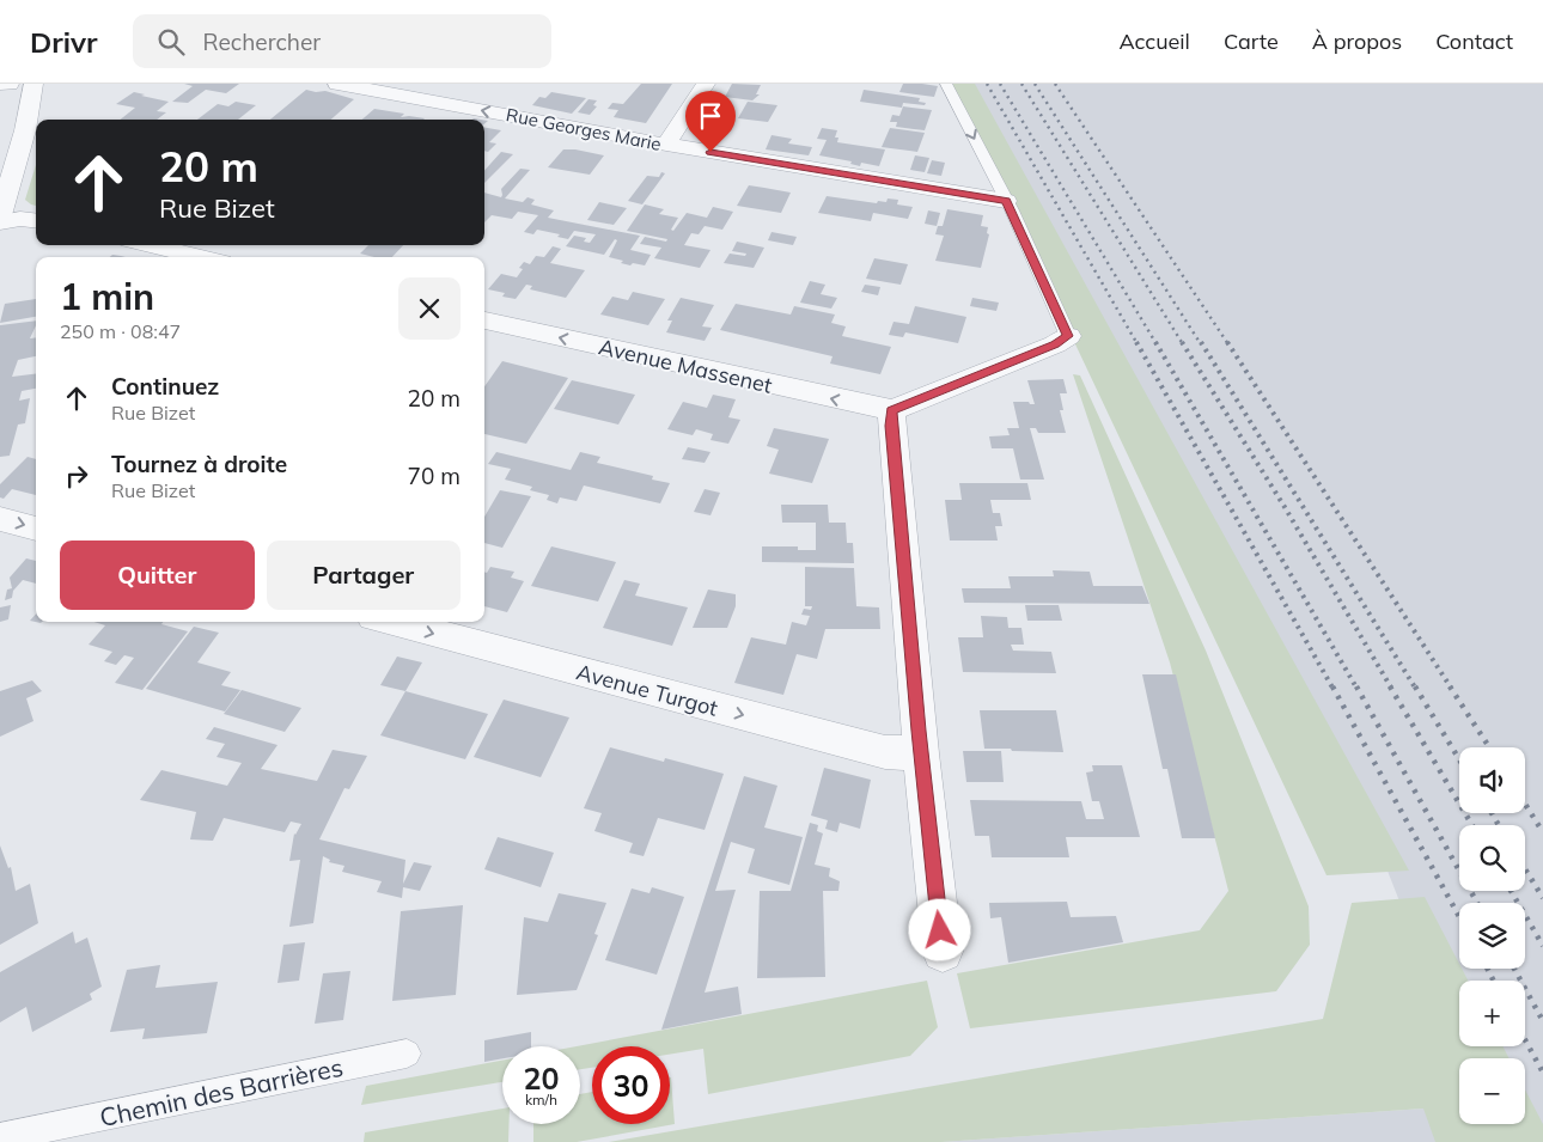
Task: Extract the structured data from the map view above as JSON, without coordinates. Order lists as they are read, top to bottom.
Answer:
{
  "streets": {
    "street": ["Rue Georges Marie", "Avenue Massenet", "Avenue Turgot"],
    "lane": ["Chemin des Barrières"]
  },
  "one_way": ["Rue Georges Marie", "Avenue Massenet", "Avenue Turgot"],
  "page": {
    "header": "Drivr",
    "search": "Rechercher",
    "nav": [
      "Accueil",
      "Carte",
      "À propos",
      "Contact"
    ],
    "turn": ["20 m", "Rue Bizet"],
    "heading": ["1 min", "250 m · 08:47"],
    "list": [
      {
        "name": "Continuez",
        "note": "Rue Bizet",
        "value": "20 m"
      },
      {
        "name": "Tournez à droite",
        "note": "Rue Bizet",
        "value": "70 m"
      }
    ],
    "buttons": ["Quitter", "Partager"],
    "map_buttons": ["+", "−"],
    "speed": "20 km/h",
    "limit": "30"
  }
}
